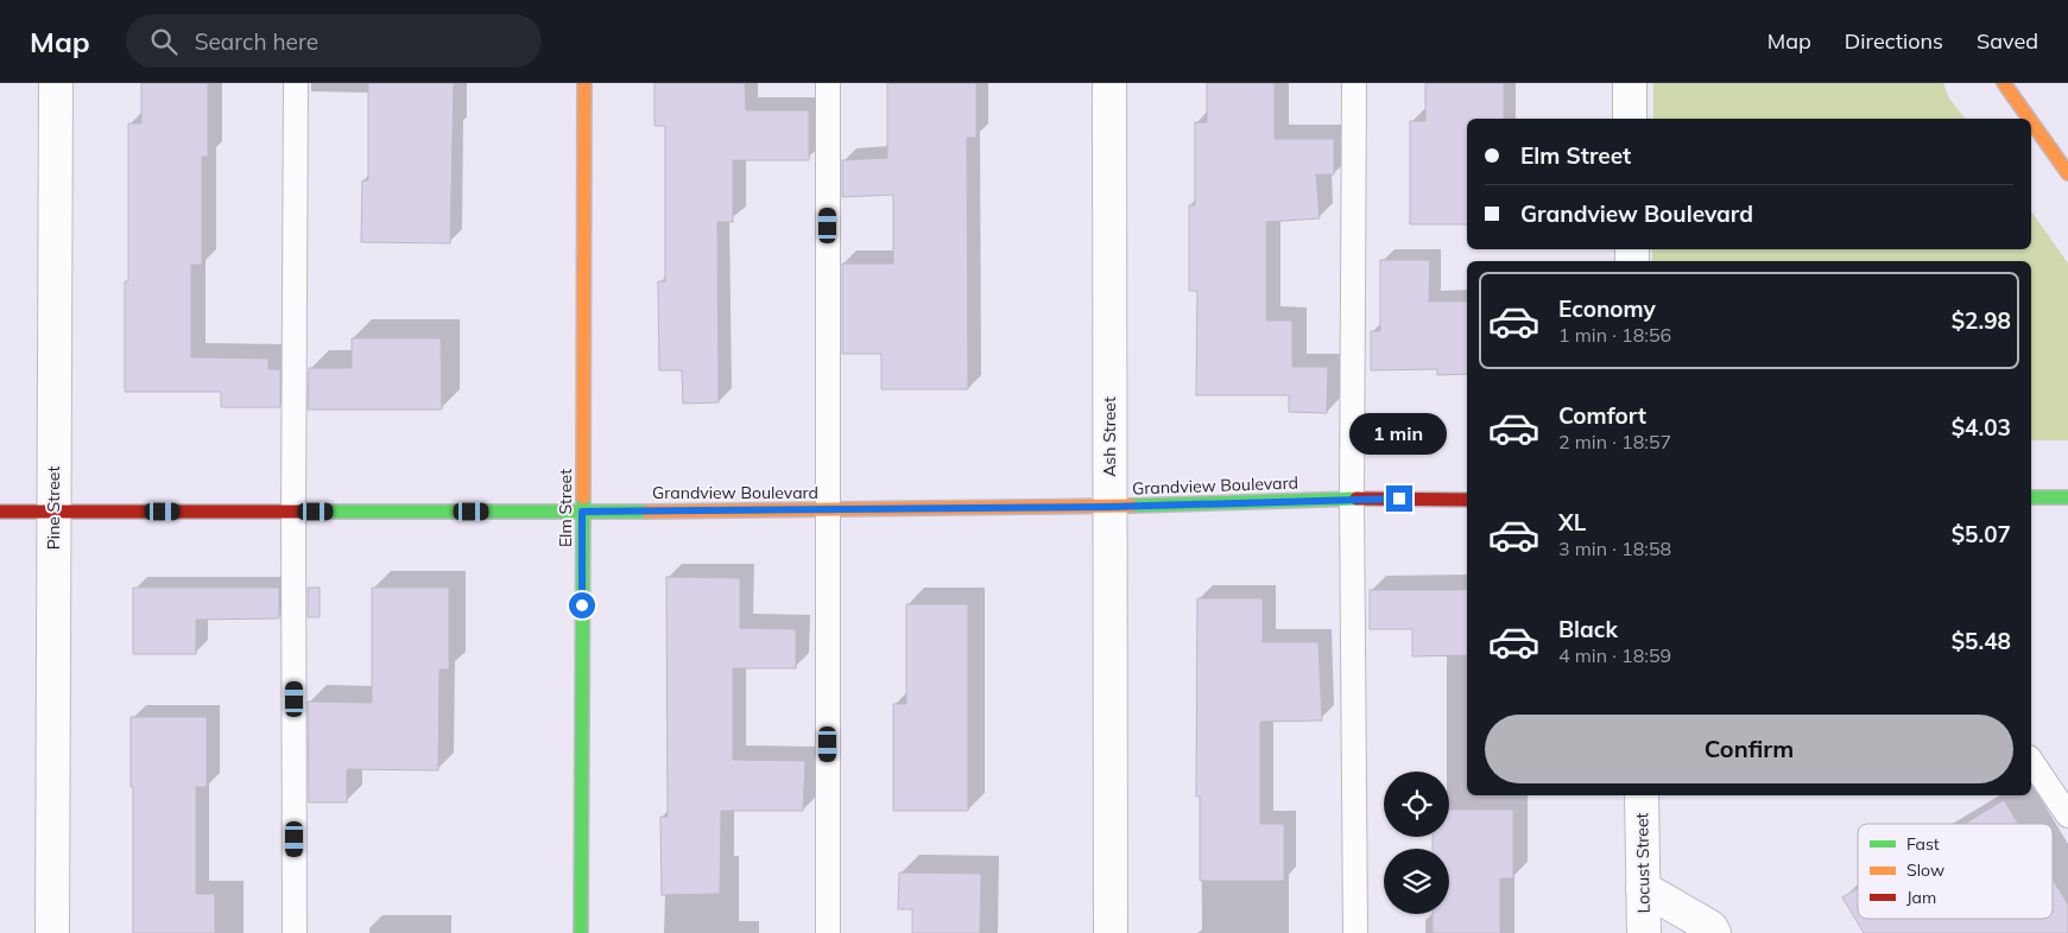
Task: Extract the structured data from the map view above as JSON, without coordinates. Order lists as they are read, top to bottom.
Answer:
{
  "streets": {
    "street": [
      "Ash Street",
      "Grandview Boulevard",
      "Pine Street",
      "Elm Street",
      "Locust Street"
    ]
  },
  "crossings": [
    ["Ash Street", "Grandview Boulevard"],
    ["Grandview Boulevard", "Pine Street"],
    ["Grandview Boulevard", "Elm Street"]
  ],
  "legend": ["Fast", "Slow", "Jam"],
  "page": {
    "header": "Map",
    "search": "Search here",
    "nav": ["Map", "Directions", "Saved"],
    "banner": ["Elm Street", "Grandview Boulevard"],
    "list": [
      {
        "name": "Economy",
        "note": "1 min · 18:56",
        "value": "$2.98"
      },
      {
        "name": "Comfort",
        "note": "2 min · 18:57",
        "value": "$4.03"
      },
      {
        "name": "XL",
        "note": "3 min · 18:58",
        "value": "$5.07"
      },
      {
        "name": "Black",
        "note": "4 min · 18:59",
        "value": "$5.48"
      }
    ],
    "bubble": "1 min",
    "buttons": "Confirm"
  }
}
